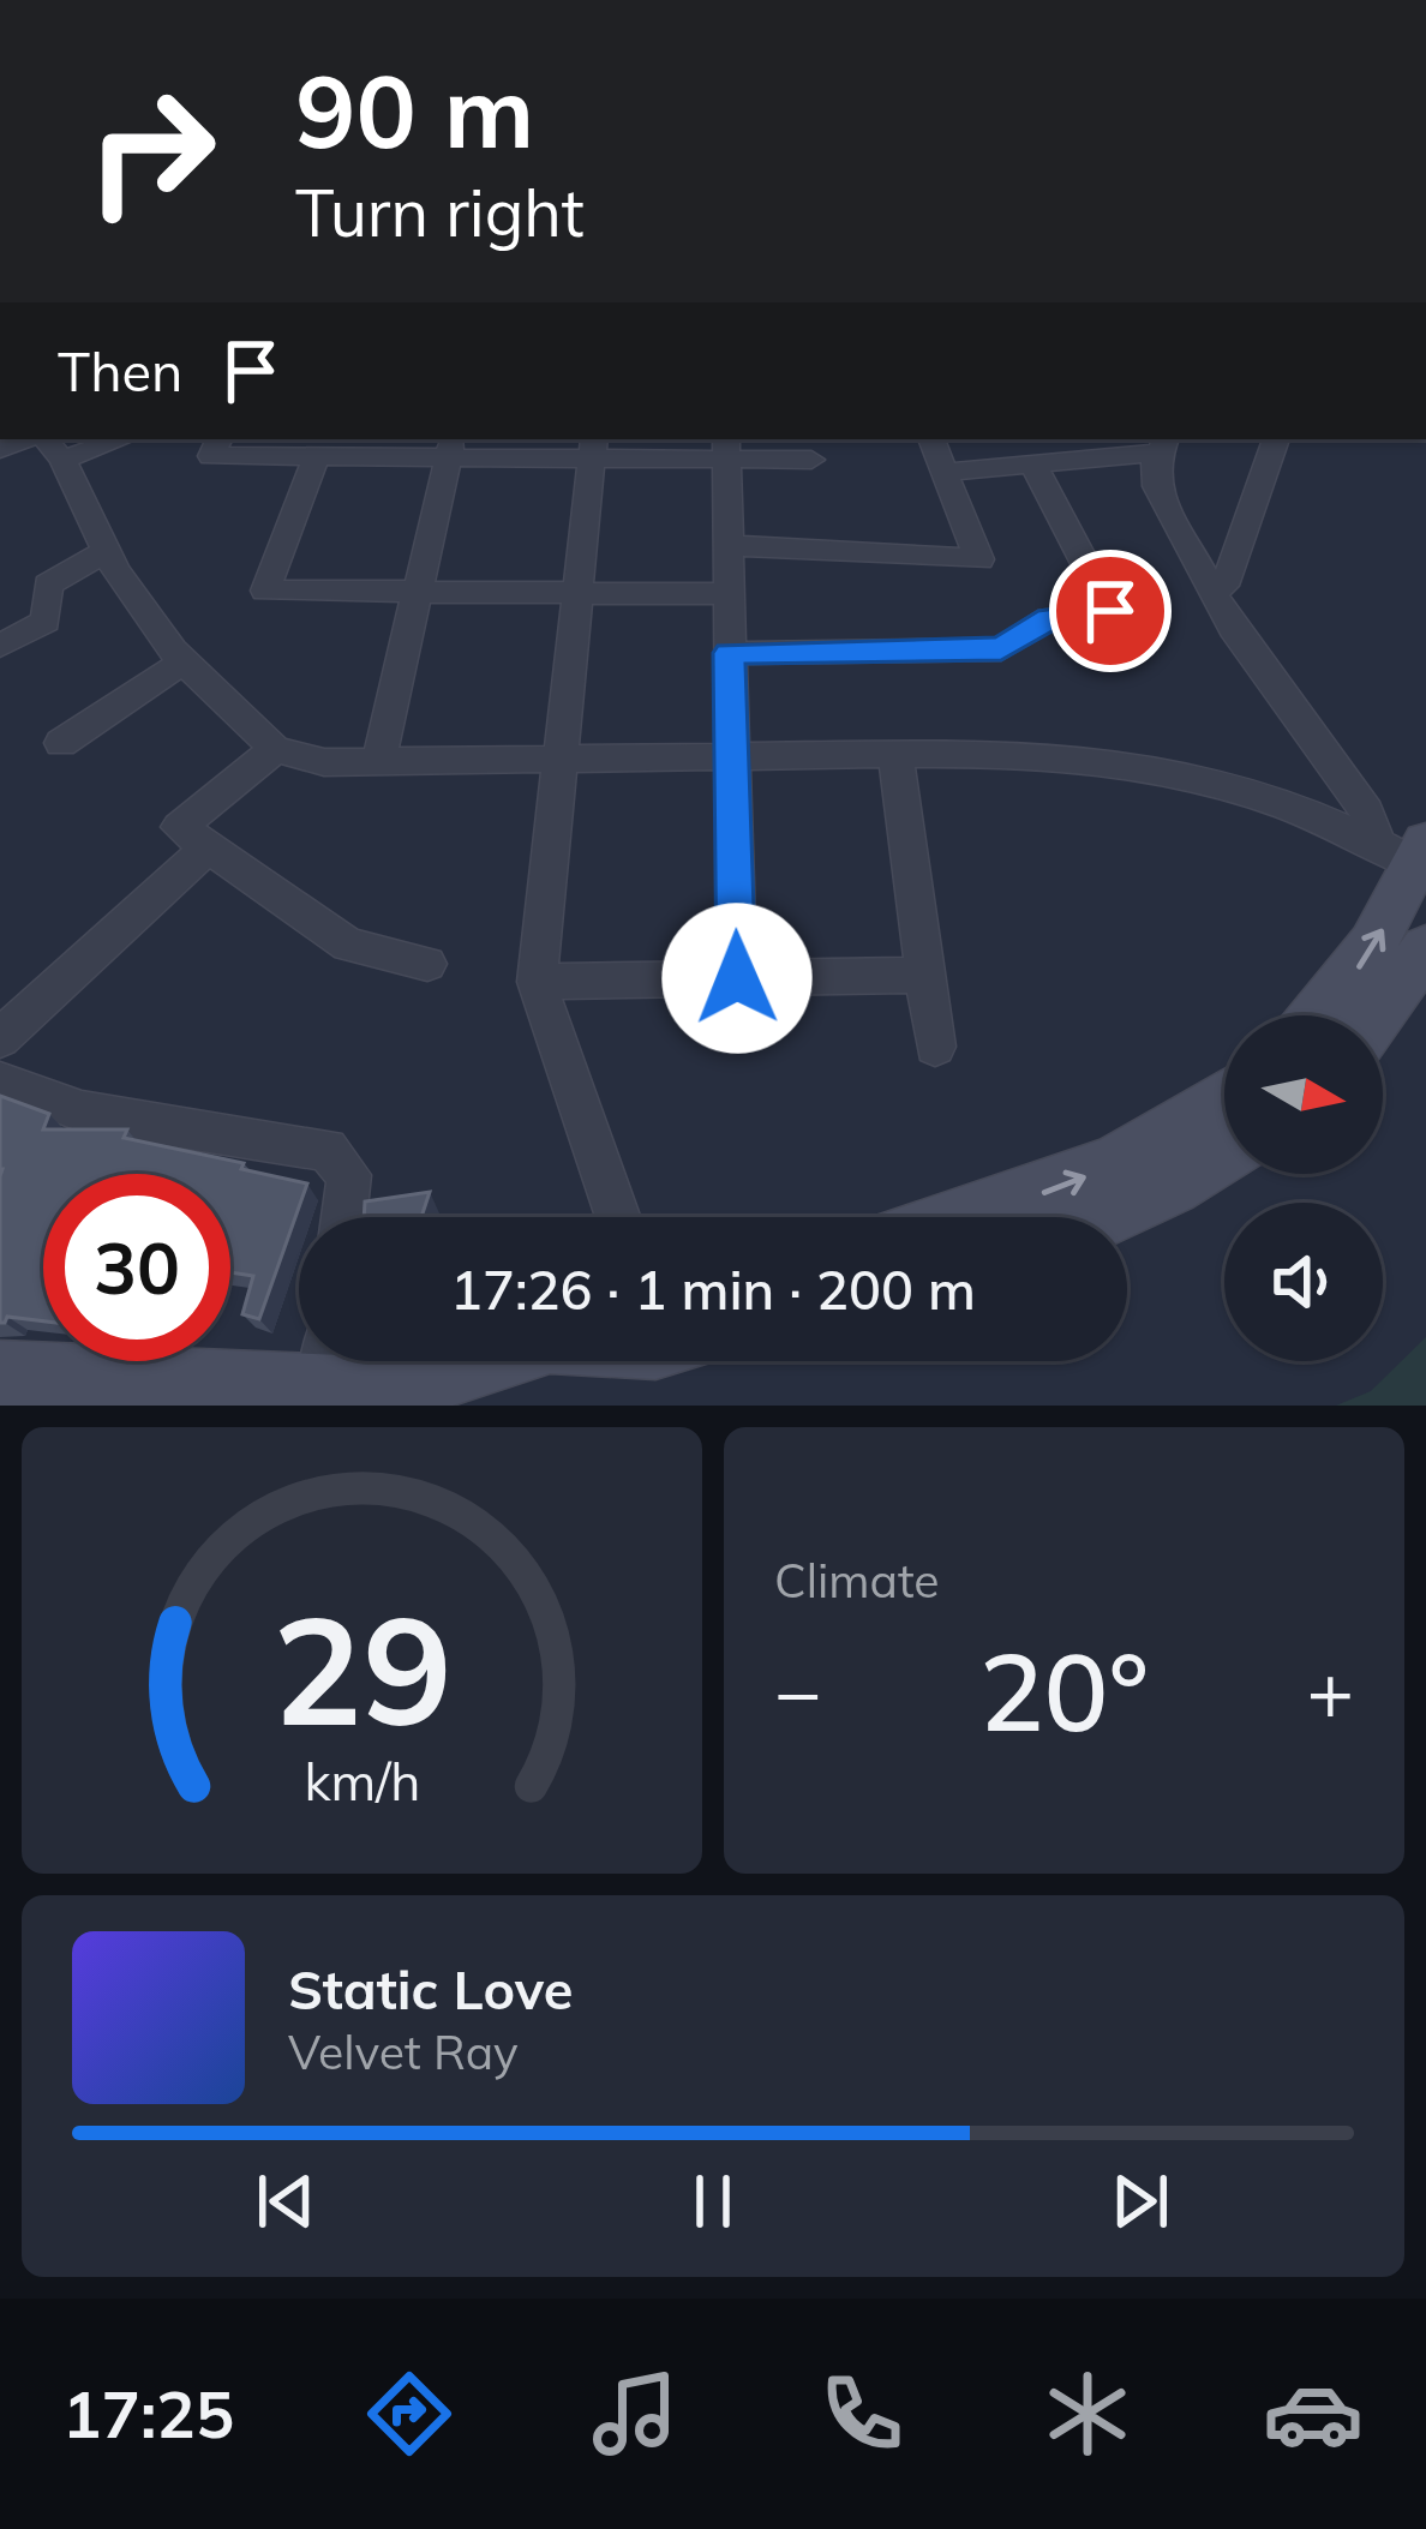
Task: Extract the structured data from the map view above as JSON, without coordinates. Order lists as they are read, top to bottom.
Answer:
{
  "north": "right",
  "page": {
    "turn": ["90 m", "Turn right"],
    "then": "Then",
    "limit": "30",
    "trip": "17:26 · 1 min · 200 m",
    "tile": "Climate",
    "heat": ["−", "20°", "+"],
    "song": ["Static Love", "Velvet Ray"],
    "tabs": "17:25",
    "gauge": ["29", "km/h"]
  }
}
